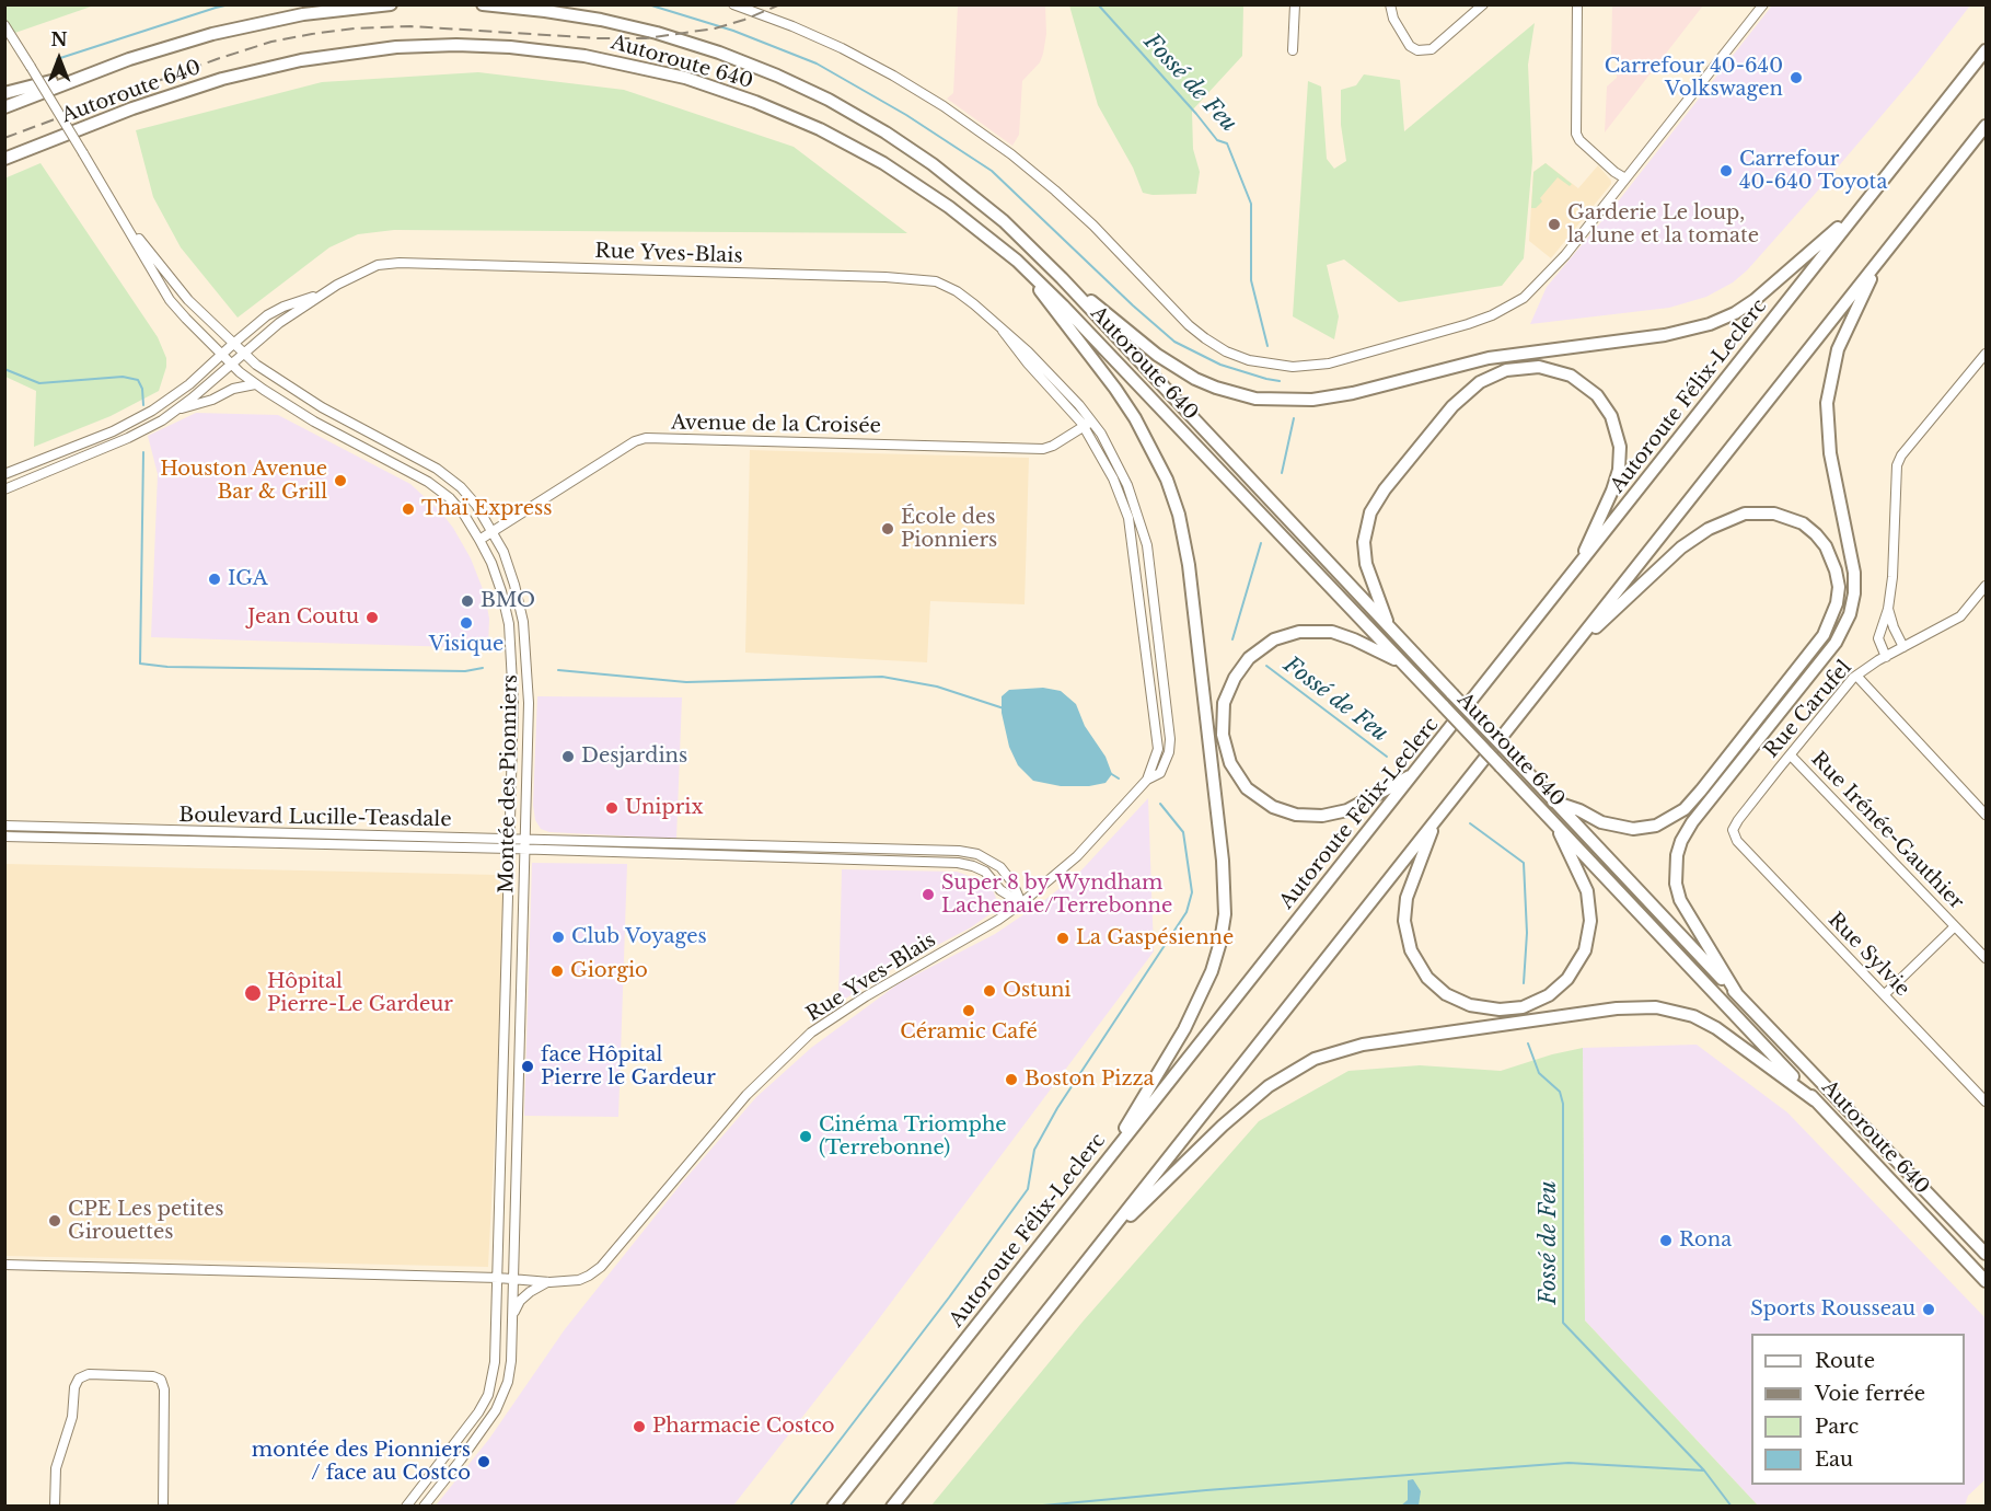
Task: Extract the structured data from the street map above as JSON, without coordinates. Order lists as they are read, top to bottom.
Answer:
{
  "streets": {
    "highway": ["Autoroute 640", "Autoroute Félix-Leclerc"],
    "street": [
      "Rue Yves-Blais",
      "Avenue de la Croisée",
      "Rue Carufel",
      "Montée des Pionniers",
      "Boulevard Lucille-Teasdale",
      "Rue Irénée-Gauthier",
      "Rue Sylvie"
    ]
  },
  "crossings": [
    ["Rue Yves-Blais", "Avenue de la Croisée"],
    ["Rue Yves-Blais", "Montée des Pionniers"],
    ["Rue Yves-Blais", "Boulevard Lucille-Teasdale"],
    ["Avenue de la Croisée", "Montée des Pionniers"],
    ["Rue Carufel", "Rue Irénée-Gauthier"],
    ["Rue Carufel", "Rue Sylvie"],
    ["Montée des Pionniers", "Boulevard Lucille-Teasdale"]
  ],
  "water": ["Fossé de Feu"],
  "places": [
    "Carrefour 40-640 Volkswagen",
    "Carrefour 40-640 Toyota",
    "Garderie Le loup, la lune et la tomate",
    "Houston Avenue Bar & Grill",
    "Thaï Express",
    "École des Pionniers",
    "IGA",
    "BMO",
    "Jean Coutu",
    "Visique",
    "Desjardins",
    "Uniprix",
    "Super 8 by Wyndham Lachenaie/Terrebonne",
    "Club Voyages",
    "La Gaspésienne",
    "Giorgio",
    "Ostuni",
    "Hôpital Pierre-Le Gardeur",
    "Céramic Café",
    "face Hôpital Pierre le Gardeur",
    "Boston Pizza",
    "Cinéma Triomphe (Terrebonne)",
    "CPE Les petites Girouettes",
    "Rona",
    "Sports Rousseau",
    "Pharmacie Costco",
    "montée des Pionniers / face au Costco"
  ],
  "legend": [
    "Route",
    "Voie ferrée",
    "Parc",
    "Eau"
  ],
  "north": "top"
}
